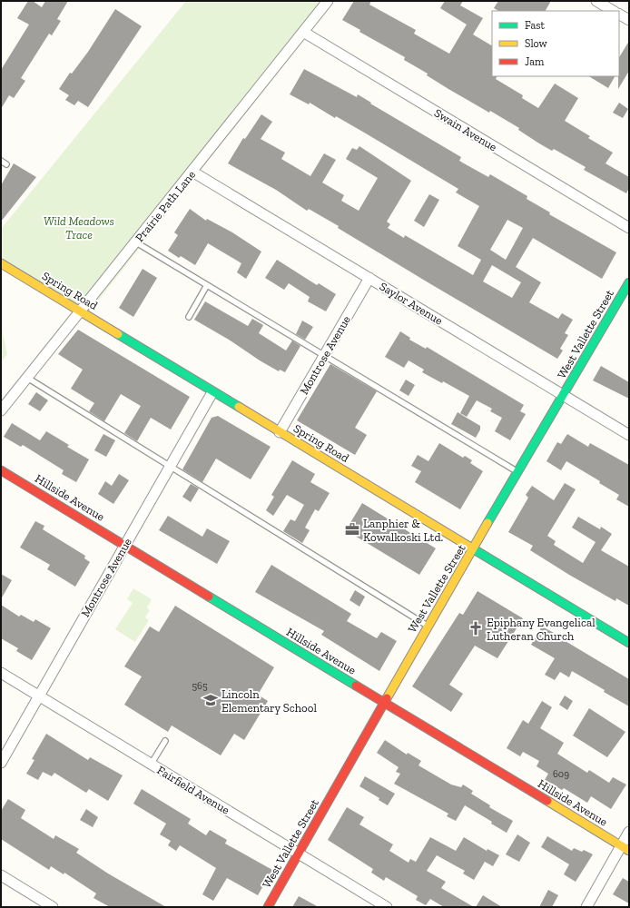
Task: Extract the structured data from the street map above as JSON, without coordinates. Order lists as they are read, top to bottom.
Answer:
{
  "streets": {
    "street": [
      "Swain Avenue",
      "Prairie Path Lane",
      "Spring Road",
      "Saylor Avenue",
      "West Vallette Street",
      "Montrose Avenue",
      "Hillside Avenue",
      "Fairfield Avenue"
    ]
  },
  "crossings": [
    ["Swain Avenue", "Prairie Path Lane"],
    ["Prairie Path Lane", "Spring Road"],
    ["Prairie Path Lane", "Saylor Avenue"],
    ["Spring Road", "West Vallette Street"],
    ["Spring Road", "Montrose Avenue"],
    ["Saylor Avenue", "West Vallette Street"],
    ["Saylor Avenue", "Montrose Avenue"],
    ["West Vallette Street", "Hillside Avenue"],
    ["West Vallette Street", "Fairfield Avenue"],
    ["Montrose Avenue", "Hillside Avenue"],
    ["Montrose Avenue", "Fairfield Avenue"]
  ],
  "parks": ["Wild Meadows Trace"],
  "places": {
    "office": ["Lanphier & Kowalkoski Ltd."],
    "church": ["Epiphany Evangelical Lutheran Church"],
    "school or university": ["Lincoln Elementary School"]
  },
  "house_numbers": ["565", "609"],
  "legend": ["Fast", "Slow", "Jam"]
}
